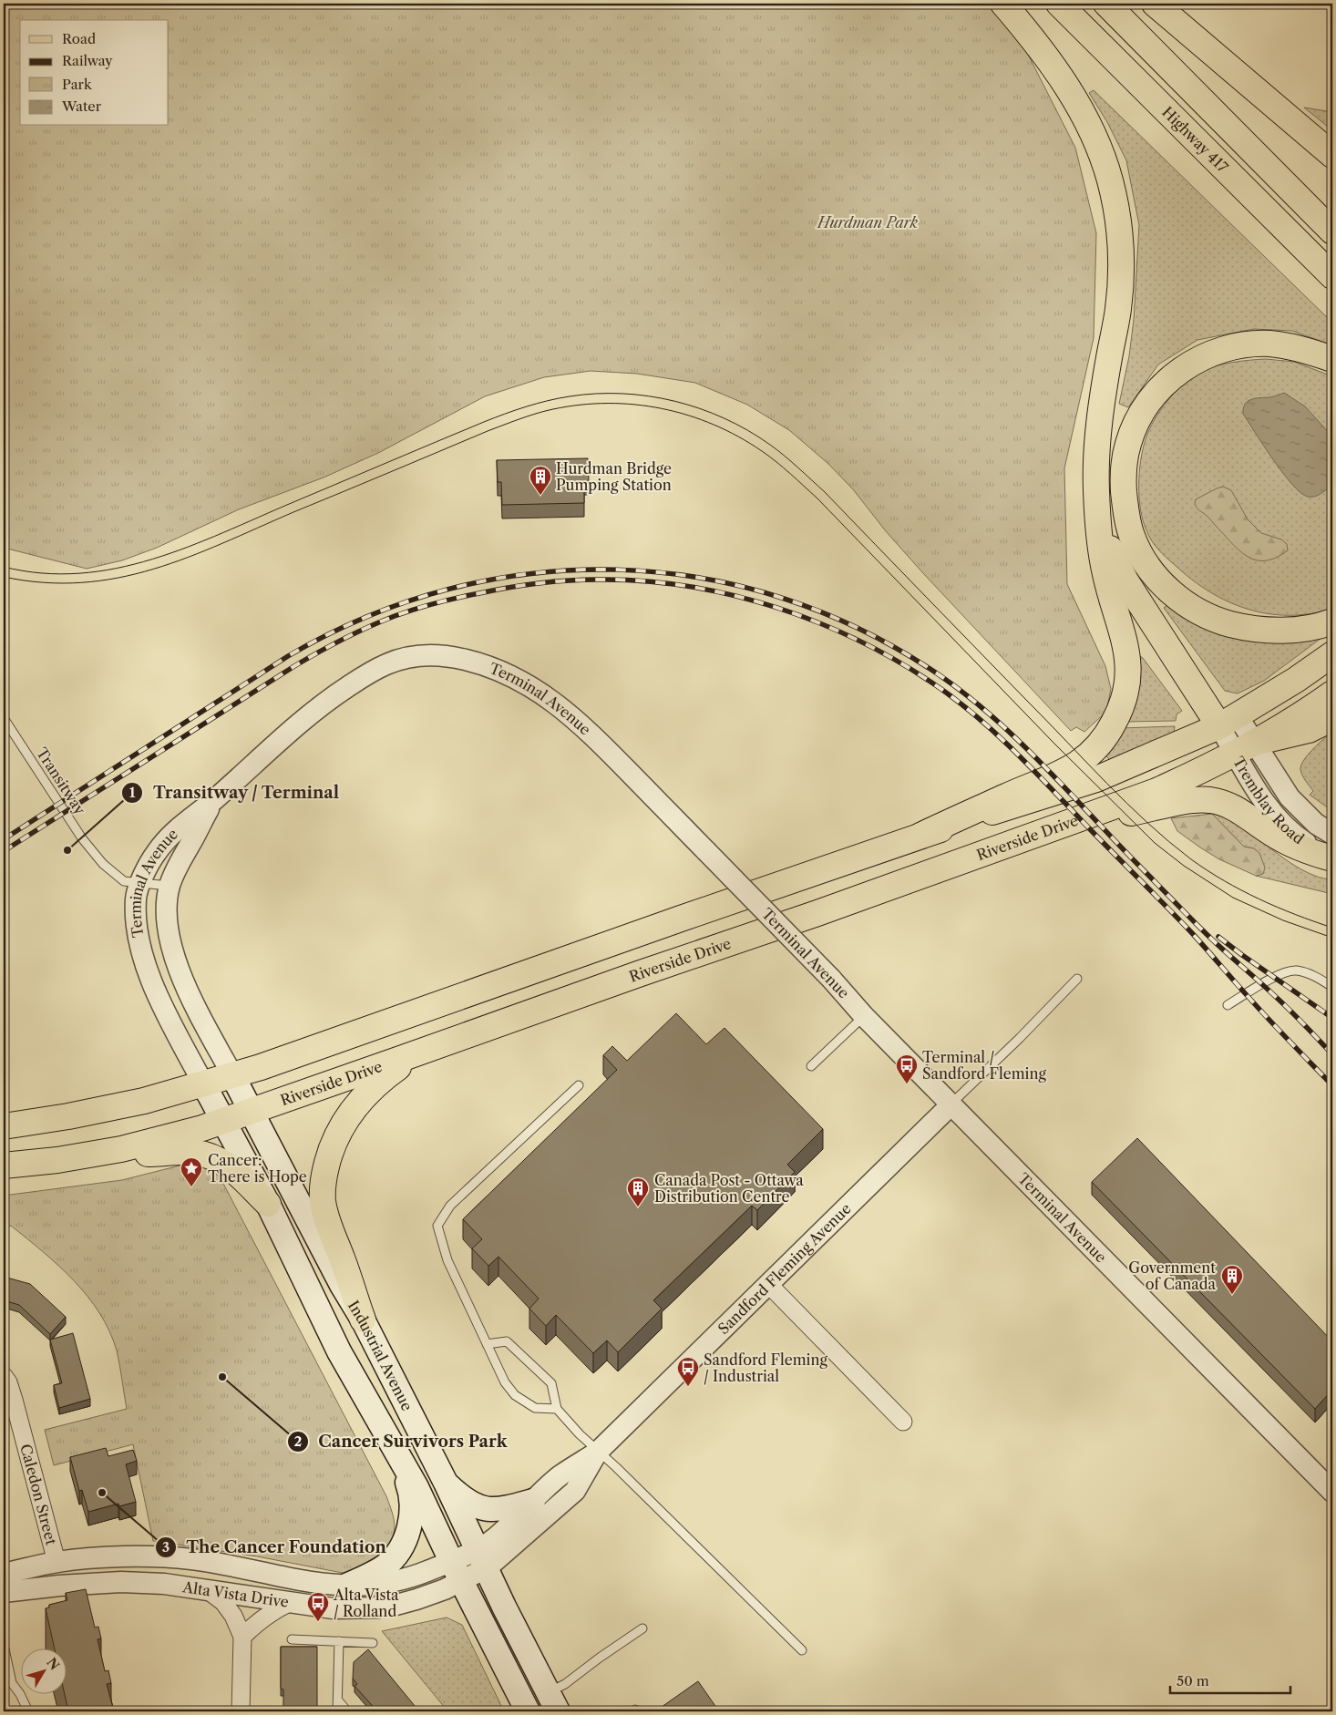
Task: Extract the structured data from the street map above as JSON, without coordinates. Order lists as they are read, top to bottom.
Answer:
{
  "streets": {
    "main road": ["Highway 417", "Riverside Drive", "Industrial Avenue"],
    "street": [
      "Terminal Avenue",
      "Tremblay Road",
      "Sandford Fleming Avenue",
      "Caledon Street",
      "Alta Vista Drive"
    ],
    "lane": ["Transitway"]
  },
  "crossings": [
    ["Terminal Avenue", "Transitway"],
    ["Terminal Avenue", "Sandford Fleming Avenue"],
    ["Terminal Avenue", "Industrial Avenue"],
    ["Tremblay Road", "Riverside Drive"],
    ["Riverside Drive", "Industrial Avenue"],
    ["Sandford Fleming Avenue", "Industrial Avenue"],
    ["Sandford Fleming Avenue", "Alta Vista Drive"],
    ["Industrial Avenue", "Alta Vista Drive"],
    ["Caledon Street", "Alta Vista Drive"]
  ],
  "parks": ["Hurdman Park"],
  "places": {
    "building": ["Hurdman Bridge Pumping Station", "Canada Post - Ottawa Distribution Centre", "Government of Canada"],
    "other": ["Transitway / Terminal", "Cancer Survivors Park", "The Cancer Foundation"],
    "bus stop": ["Terminal / Sandford Fleming", "Sandford Fleming / Industrial", "Alta Vista / Rolland"],
    "place": ["Cancer: There is Hope"]
  },
  "legend": [
    "Road",
    "Railway",
    "Park",
    "Water"
  ],
  "scale_bar": "50 m",
  "north": "top right"
}
